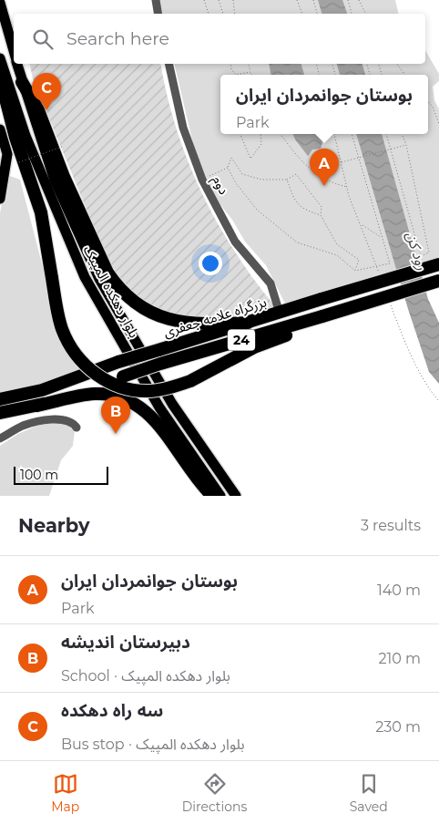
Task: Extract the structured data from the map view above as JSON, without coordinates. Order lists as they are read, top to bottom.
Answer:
{
  "streets": {
    "highway": ["بزرگراه علامه جعفری", "24"],
    "main road": ["بلوار دهکده المپیک"],
    "street": ["دوم"]
  },
  "water": ["رود کن"],
  "scale_bar": "100 m",
  "page": {
    "search": "Search here",
    "pins": ["C", "A", "B"],
    "popup": ["بوستان جوانمردان ایران", "Park"],
    "scale": "100 m",
    "heading": ["Nearby", "3 results"],
    "list": [
      {
        "mark": "A",
        "name": "بوستان جوانمردان ایران",
        "note": "Park",
        "value": "140 m"
      },
      {
        "mark": "B",
        "name": "دبیرستان اندیشه",
        "note": "School · بلوار دهکده المپیک",
        "value": "210 m"
      },
      {
        "mark": "C",
        "name": "سه راه دهکده",
        "note": "Bus stop · بلوار دهکده المپیک",
        "value": "230 m"
      }
    ],
    "nav": ["Map", "Directions", "Saved"]
  }
}
